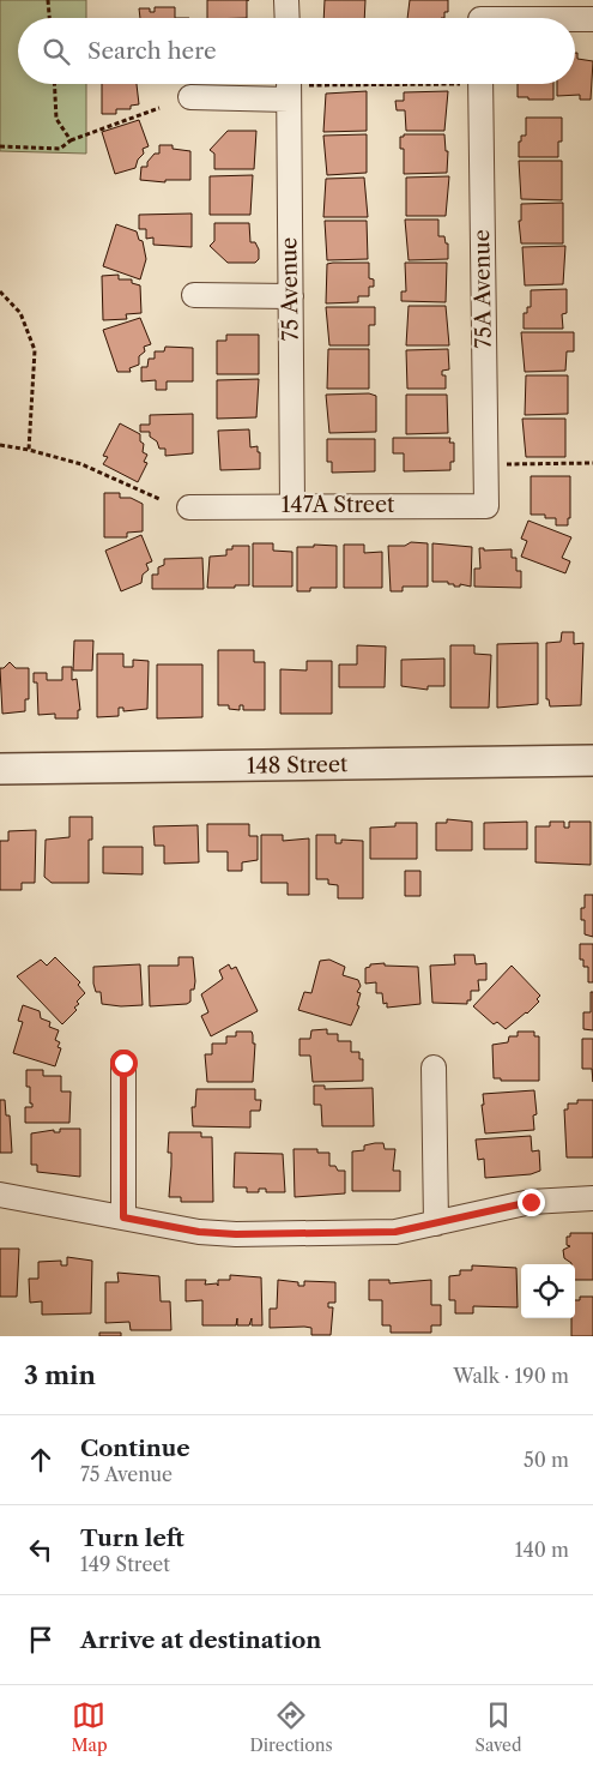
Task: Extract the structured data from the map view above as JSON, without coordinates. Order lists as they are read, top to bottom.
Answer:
{
  "streets": {
    "street": [
      "75 Avenue",
      "75A Avenue",
      "147A Street",
      "148 Street"
    ]
  },
  "crossings": [
    ["75 Avenue", "147A Street"],
    ["75A Avenue", "147A Street"]
  ],
  "page": {
    "search": "Search here",
    "heading": ["3 min", "Walk · 190 m"],
    "list": [
      ["Continue", "75 Avenue", "50 m"],
      ["Turn left", "149 Street", "140 m"],
      "Arrive at destination"
    ],
    "nav": ["Map", "Directions", "Saved"]
  }
}
